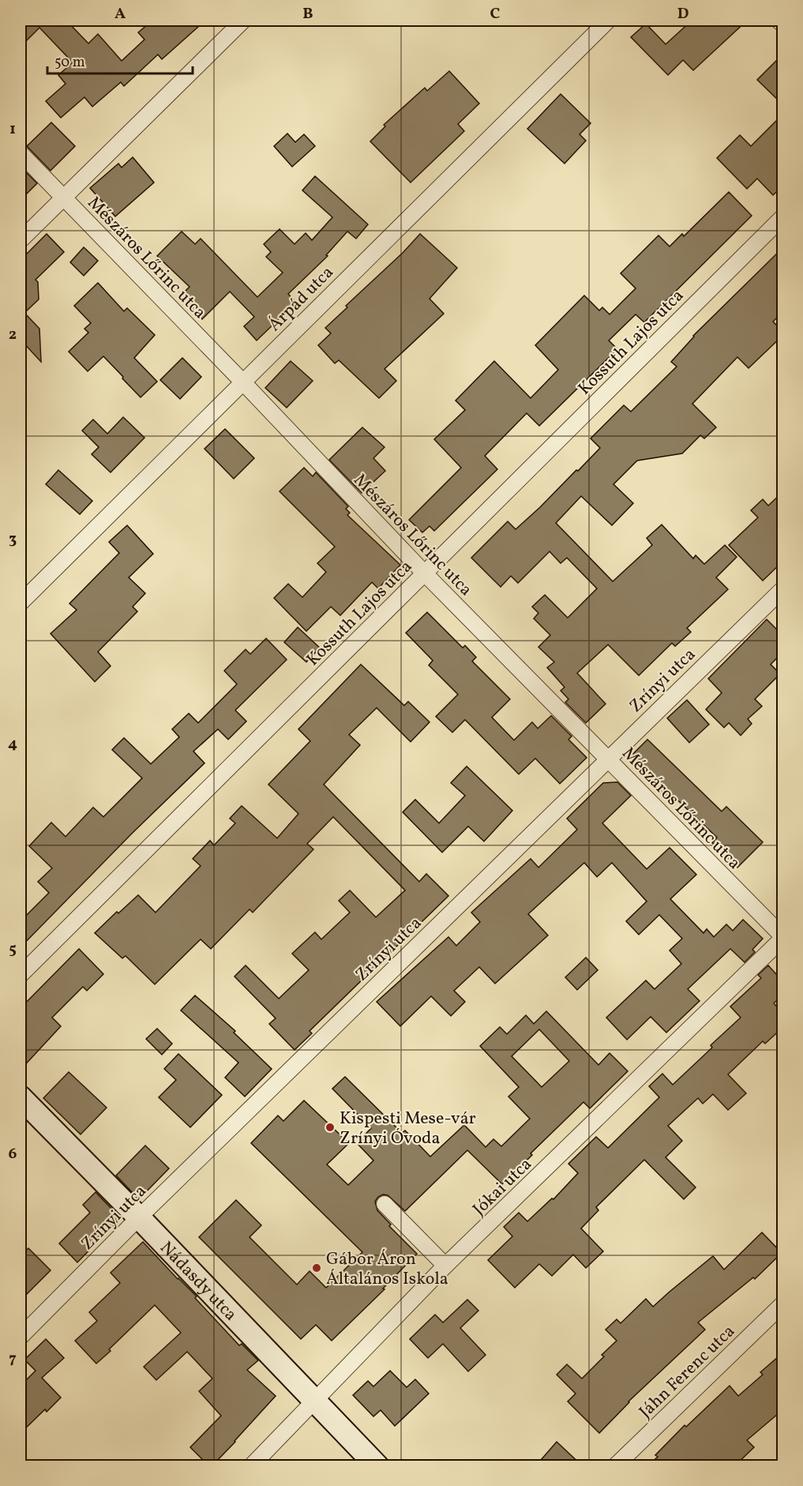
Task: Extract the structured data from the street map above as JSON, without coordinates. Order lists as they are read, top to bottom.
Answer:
{
  "streets": {
    "street": [
      "Mészáros Lőrinc utca",
      "Árpád utca",
      "Kossuth Lajos utca",
      "Zrínyi utca",
      "Jókai utca",
      "Nádasdy utca",
      "Jáhn Ferenc utca"
    ]
  },
  "crossings": [
    ["Mészáros Lőrinc utca", "Árpád utca"],
    ["Mészáros Lőrinc utca", "Kossuth Lajos utca"],
    ["Mészáros Lőrinc utca", "Zrínyi utca"],
    ["Mészáros Lőrinc utca", "Jókai utca"],
    ["Zrínyi utca", "Nádasdy utca"],
    ["Jókai utca", "Nádasdy utca"]
  ],
  "places": ["Kispesti Mese-vár Zrínyi Óvoda", "Gábor Áron Általános Iskola"],
  "scale_bar": "50 m",
  "grid": {
    "columns": [
      "A",
      "B",
      "C",
      "D"
    ],
    "rows": [
      "1",
      "2",
      "3",
      "4",
      "5",
      "6",
      "7"
    ]
  }
}
